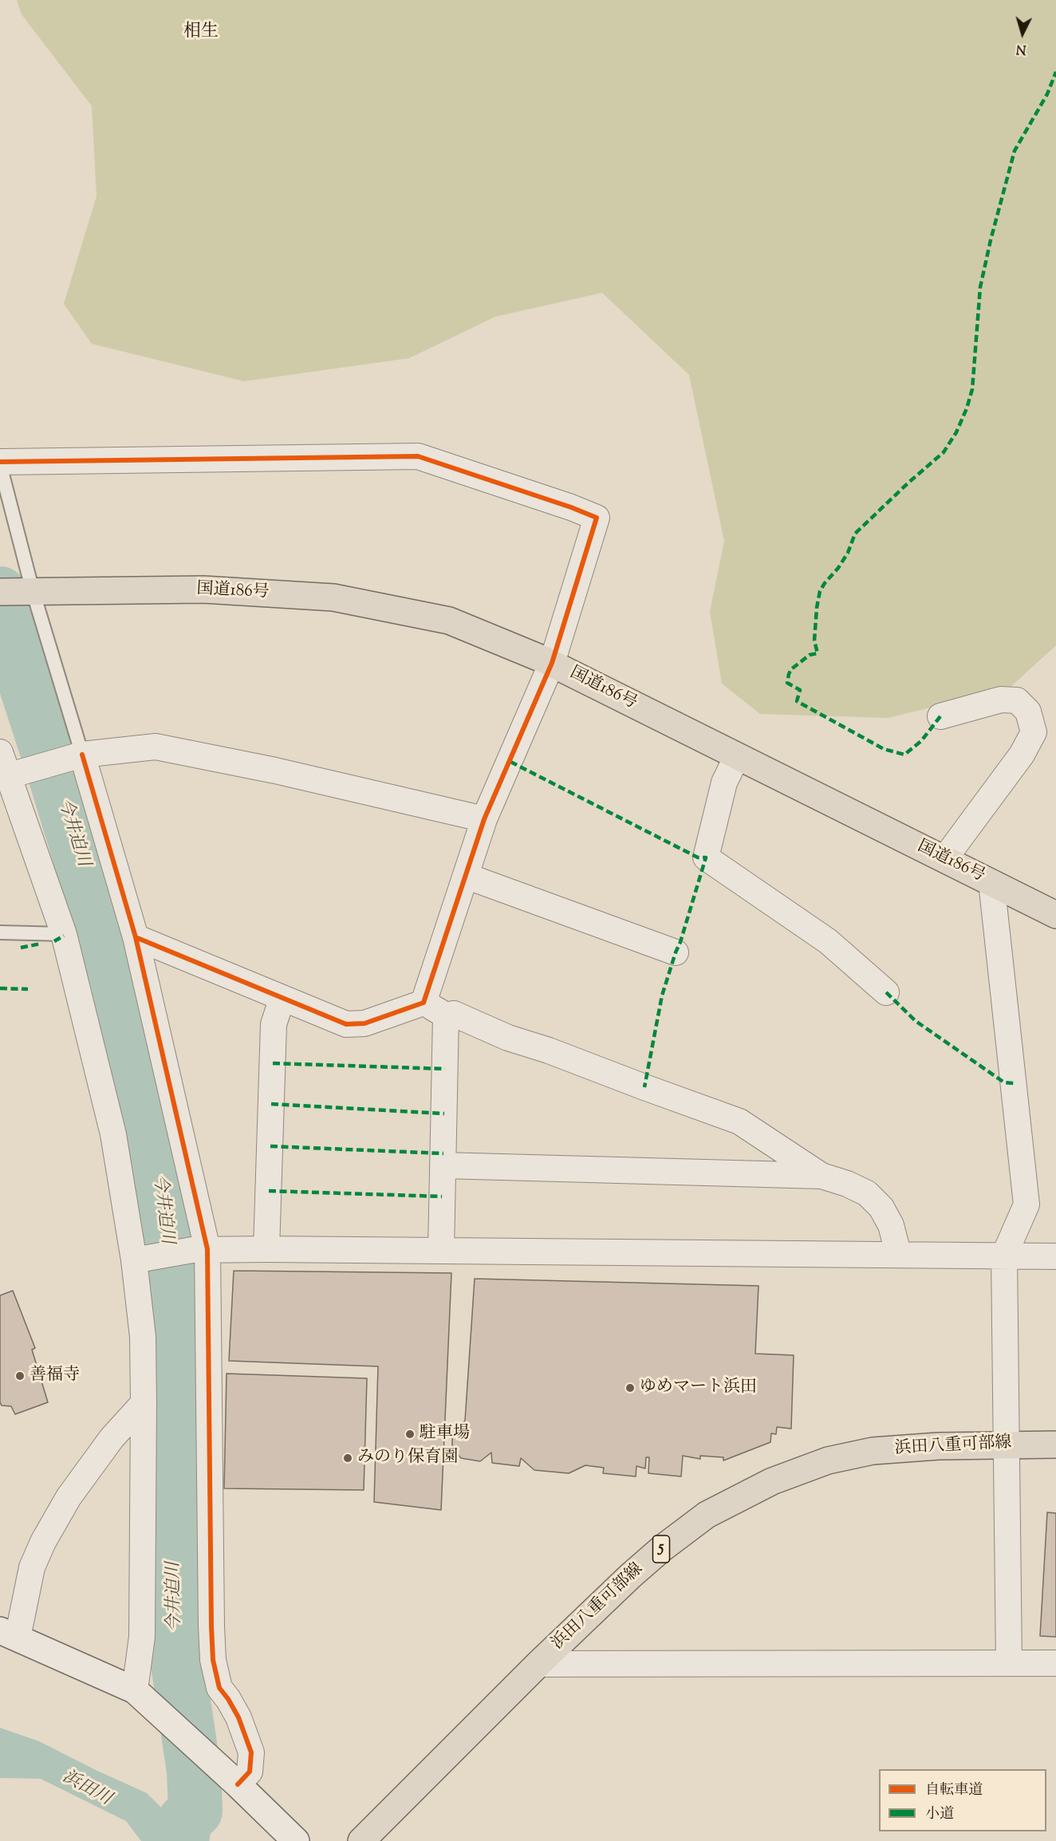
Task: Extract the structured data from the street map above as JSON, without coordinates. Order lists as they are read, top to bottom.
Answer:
{
  "streets": {
    "main road": ["国道186号", "浜田八重可部線", "5"]
  },
  "districts": ["相生"],
  "water": ["今井迫川", "浜田川"],
  "places": [
    "善福寺",
    "ゆめマート浜田",
    "駐車場",
    "みのり保育園"
  ],
  "legend": ["自転車道", "小道"],
  "north": "bottom"
}
